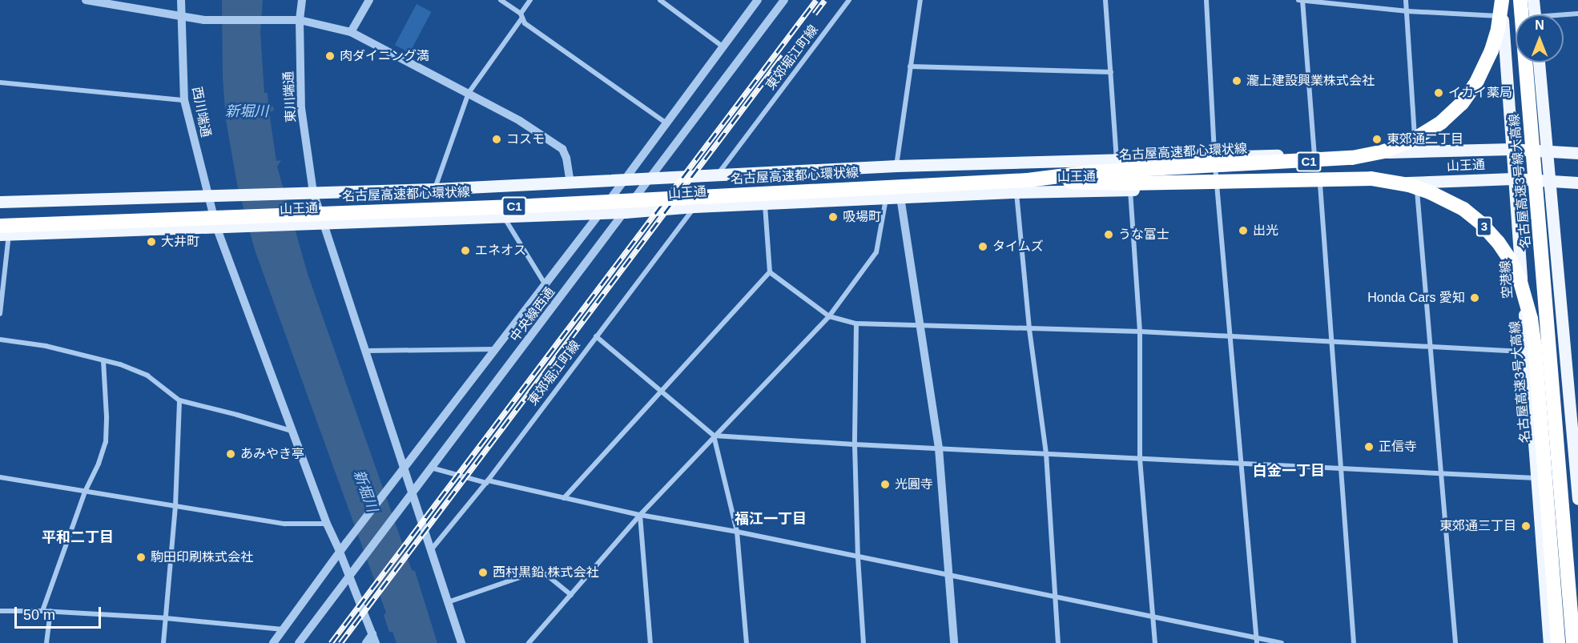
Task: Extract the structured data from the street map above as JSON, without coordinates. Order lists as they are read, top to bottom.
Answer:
{
  "streets": {
    "highway": [
      "名古屋高速都心環状線",
      "C1",
      "名古屋高速3号線大高線",
      "3",
      "名古屋高速3号大高線"
    ],
    "main road": ["山王通", "空港線"],
    "street": [
      "東郊堀江町線",
      "東川端通",
      "西川端通",
      "中央線西通"
    ]
  },
  "crossings": [
    ["東郊堀江町線", "東川端通"],
    ["東郊堀江町線", "山王通"],
    ["東川端通", "山王通"],
    ["東川端通", "中央線西通"],
    ["西川端通", "山王通"],
    ["西川端通", "中央線西通"],
    ["名古屋高速都心環状線", "山王通"],
    ["名古屋高速都心環状線", "3"],
    ["名古屋高速都心環状線", "空港線"],
    ["山王通", "3"],
    ["山王通", "空港線"],
    ["山王通", "中央線西通"],
    ["山王通", "名古屋高速3号大高線"],
    ["3", "名古屋高速3号大高線"]
  ],
  "districts": ["白金一丁目", "福江一丁目", "平和二丁目"],
  "water": ["新堀川"],
  "places": [
    "肉ダイニング満",
    "瀧上建設興業株式会社",
    "イカイ薬局",
    "コスモ",
    "東郊通二丁目",
    "吸場町",
    "出光",
    "うな富士",
    "大井町",
    "タイムズ",
    "エネオス",
    "Honda Cars 愛知",
    "正信寺",
    "あみやき亭",
    "光圓寺",
    "東郊通三丁目",
    "駒田印刷株式会社",
    "西村黒鉛 株式会社"
  ],
  "scale_bar": "50 m",
  "north": "top"
}
